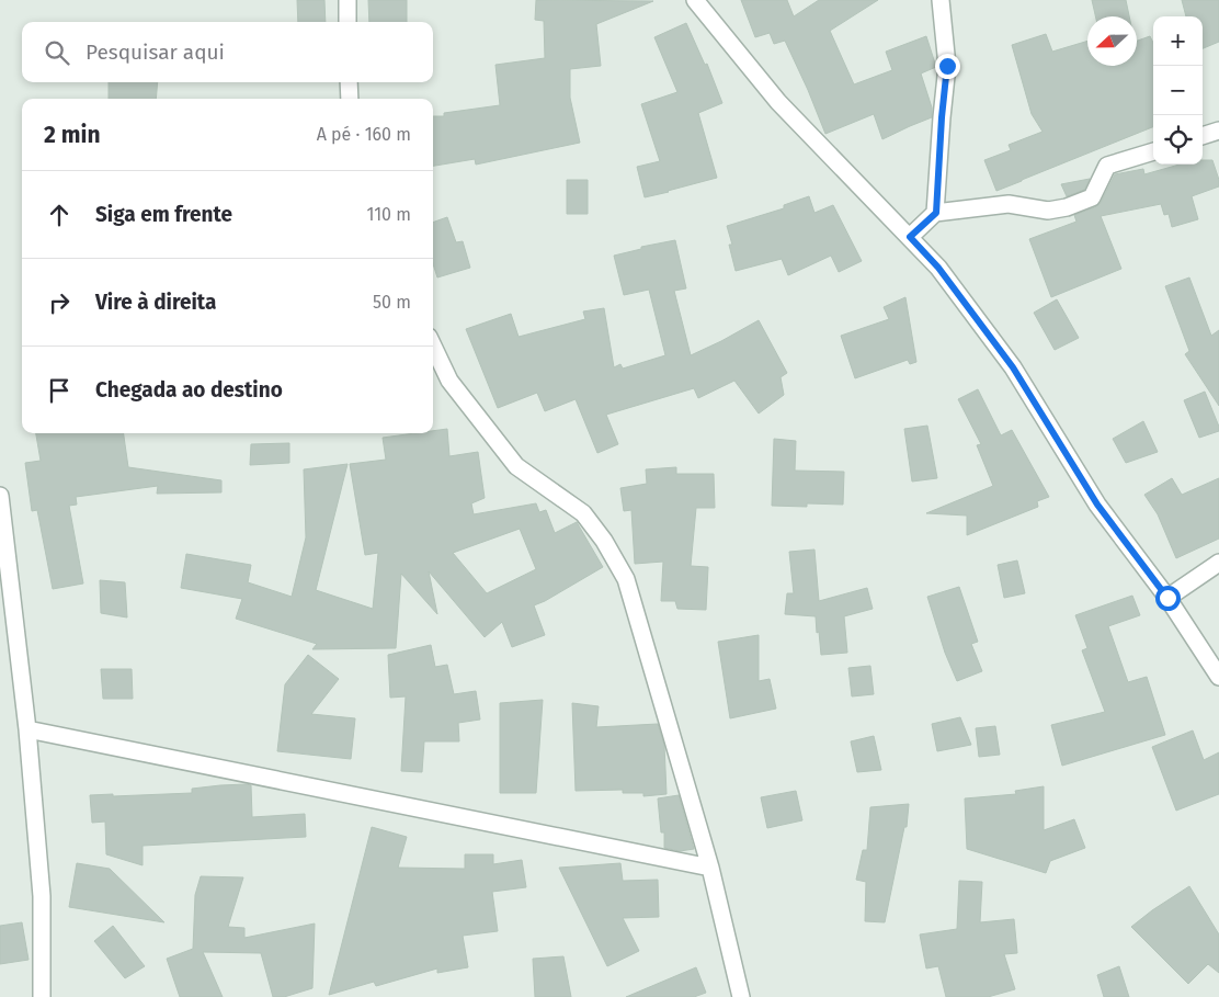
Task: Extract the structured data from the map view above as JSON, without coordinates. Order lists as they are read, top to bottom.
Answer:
{
  "north": "left",
  "page": {
    "map_buttons": ["+", "−"],
    "search": "Pesquisar aqui",
    "heading": ["2 min", "A pé · 160 m"],
    "list": [
      ["Siga em frente", "110 m"],
      ["Vire à direita", "50 m"],
      "Chegada ao destino"
    ]
  }
}
